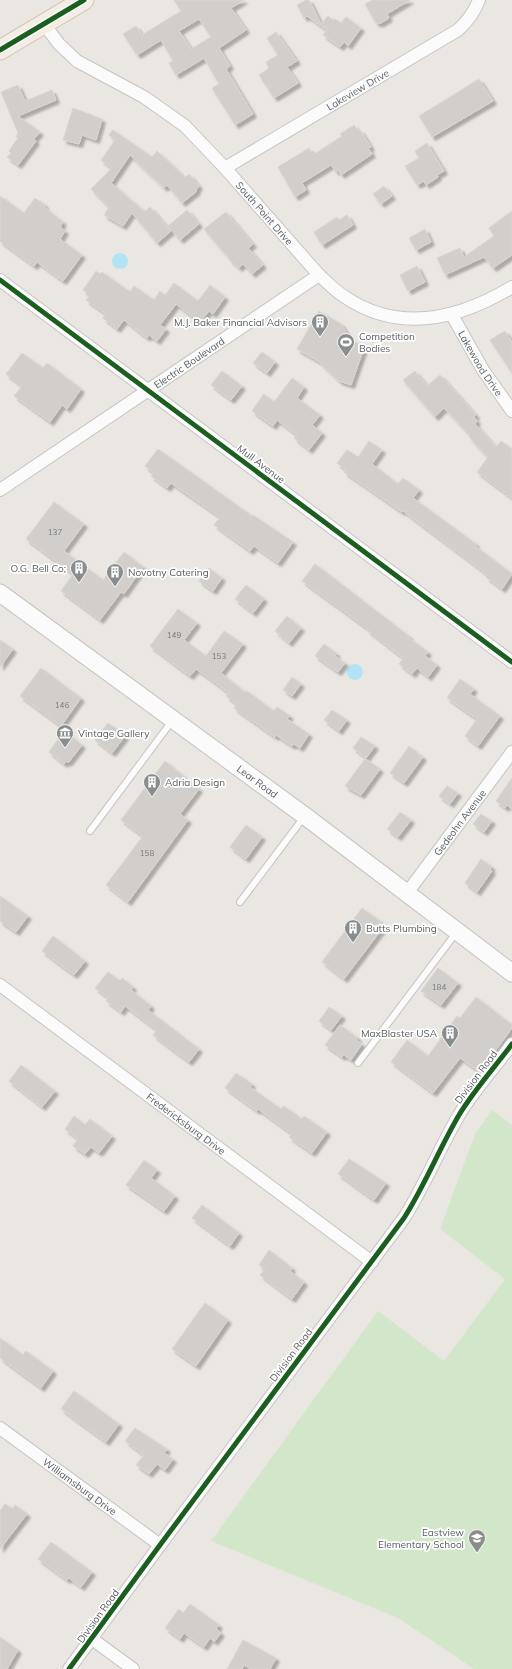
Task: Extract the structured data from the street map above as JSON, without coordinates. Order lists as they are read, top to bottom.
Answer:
{
  "streets": {
    "street": [
      "Lakeview Drive",
      "South Point Drive",
      "Electric Boulevard",
      "Lakewood Drive",
      "Mull Avenue",
      "Lear Road",
      "Gedeohn Avenue",
      "Division Road",
      "Fredericksburg Drive",
      "Williamsburg Drive"
    ]
  },
  "crossings": [
    ["Lakeview Drive", "South Point Drive"],
    ["South Point Drive", "Electric Boulevard"],
    ["South Point Drive", "Lakewood Drive"],
    ["Electric Boulevard", "Mull Avenue"],
    ["Lear Road", "Gedeohn Avenue"],
    ["Division Road", "Fredericksburg Drive"],
    ["Division Road", "Williamsburg Drive"]
  ],
  "places": {
    "building": [
      "M.J. Baker Financial Advisors",
      "O.G. Bell Co;",
      "Novotny Catering",
      "Adria Design",
      "Butts Plumbing",
      "MaxBlaster USA"
    ],
    "sports": ["Competition Bodies"],
    "museum": ["Vintage Gallery"],
    "school or university": ["Eastview Elementary School"]
  },
  "house_numbers": [
    "137",
    "149",
    "153",
    "146",
    "158",
    "184"
  ]
}
